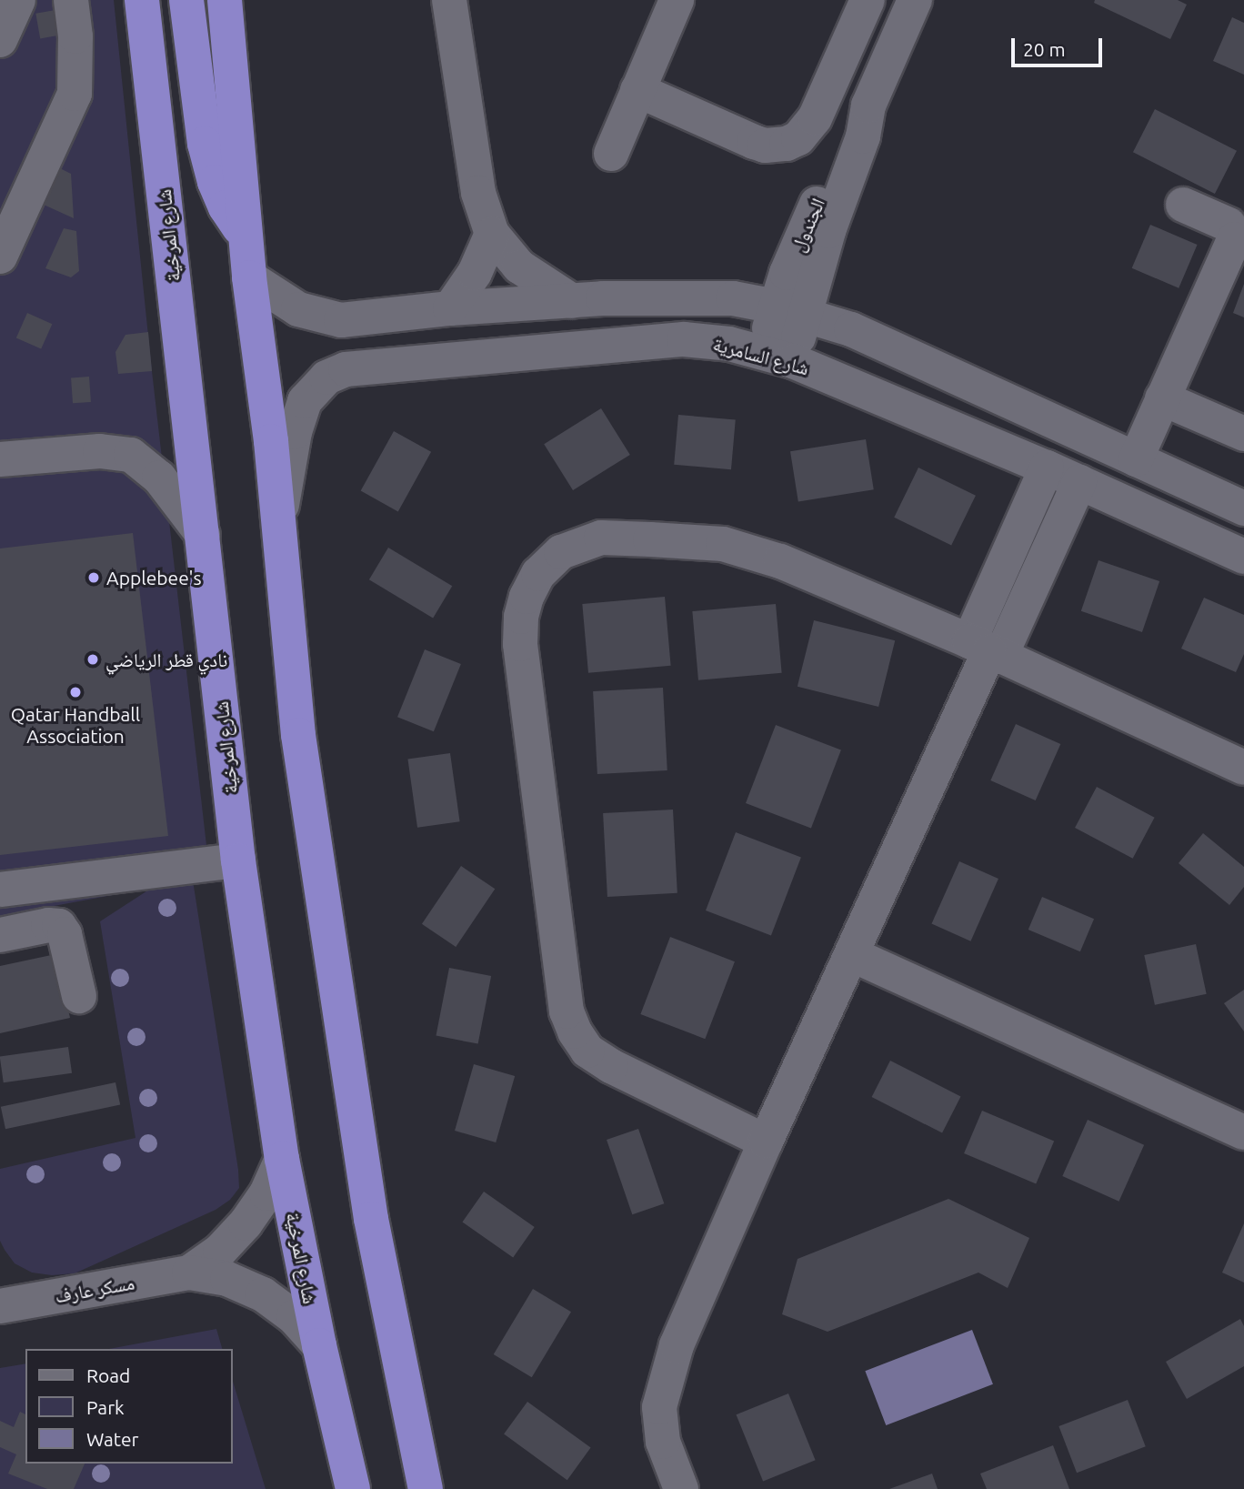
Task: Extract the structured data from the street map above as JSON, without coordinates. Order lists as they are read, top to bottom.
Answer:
{
  "streets": {
    "highway": ["شارع المرخية"],
    "street": ["الجندول", "شارع السامرية", "مسكر عارف"]
  },
  "crossings": [
    ["الجندول", "شارع السامرية"],
    ["شارع المرخية", "مسكر عارف"]
  ],
  "places": ["Applebee's", "نادي قطر الرياضي", "Qatar Handball Association"],
  "legend": ["Road", "Park", "Water"],
  "scale_bar": "20 m"
}
